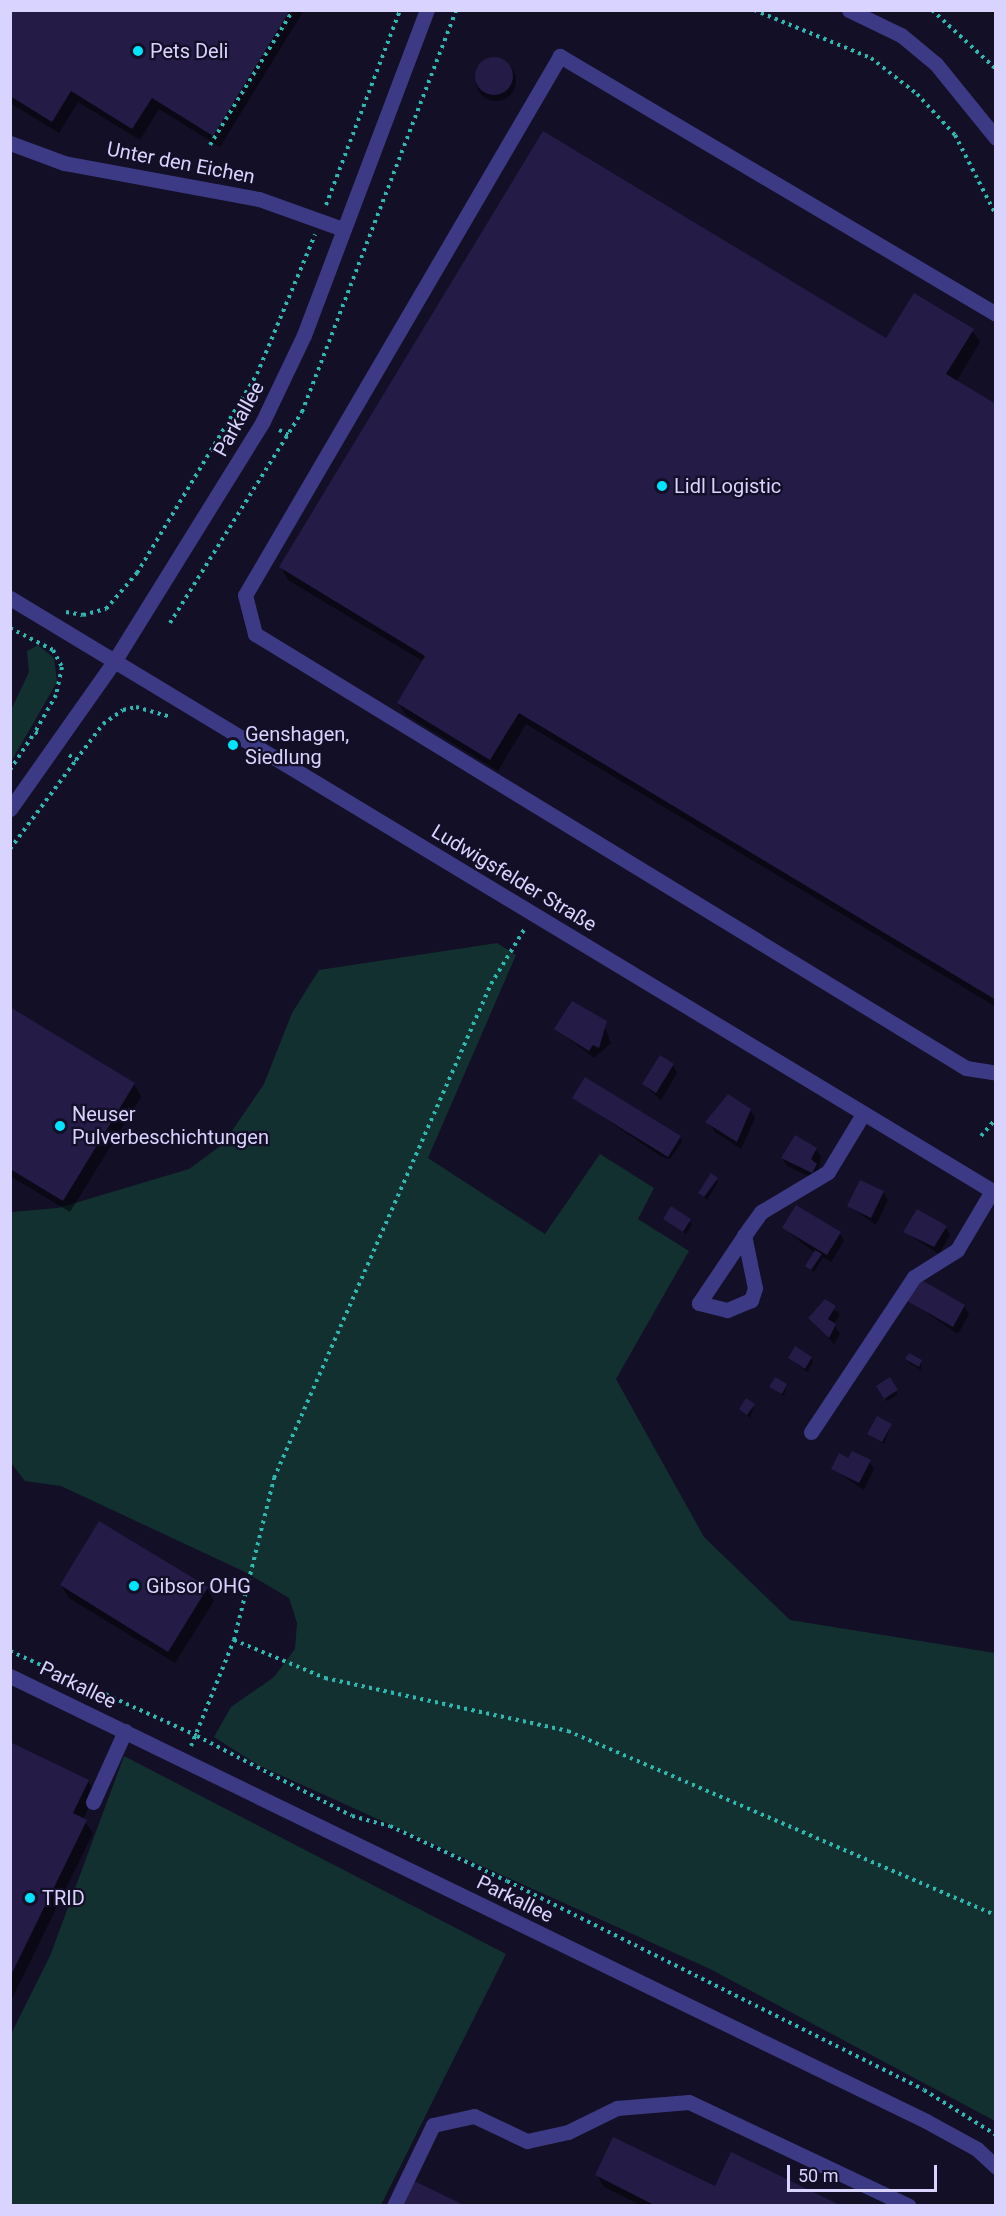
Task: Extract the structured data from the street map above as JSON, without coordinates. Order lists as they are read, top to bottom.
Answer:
{
  "streets": {
    "street": ["Unter den Eichen", "Parkallee", "Ludwigsfelder Straße"]
  },
  "crossings": [
    ["Unter den Eichen", "Parkallee"],
    ["Parkallee", "Ludwigsfelder Straße"]
  ],
  "places": [
    "Pets Deli",
    "Lidl Logistic",
    "Genshagen, Siedlung",
    "Neuser Pulverbeschichtungen",
    "Gibsor OHG",
    "TRID"
  ],
  "scale_bar": "50 m"
}
